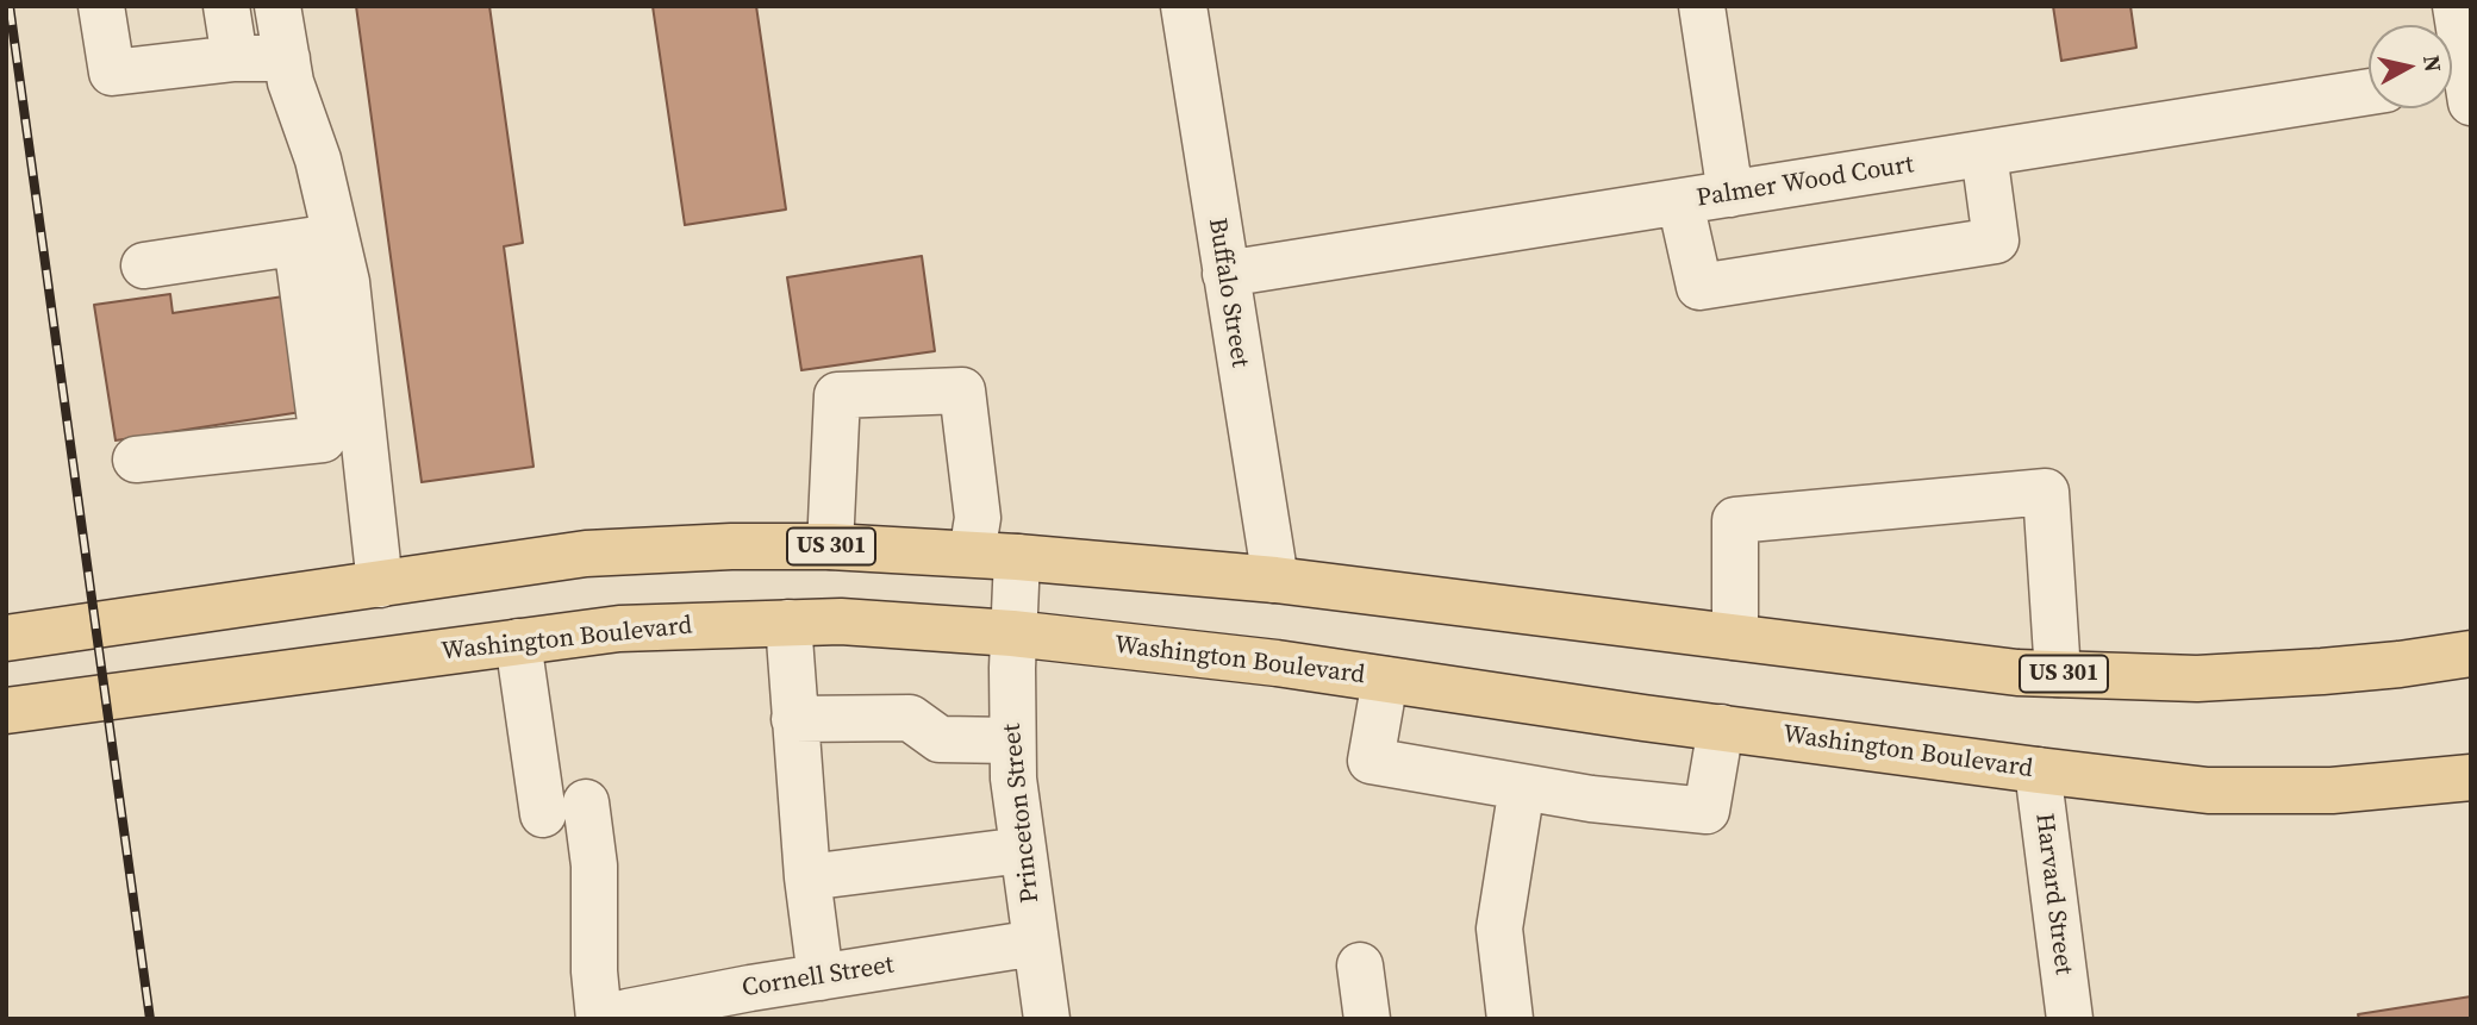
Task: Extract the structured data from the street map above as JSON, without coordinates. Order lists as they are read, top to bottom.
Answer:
{
  "streets": {
    "main road": ["US 301", "Washington Boulevard"],
    "street": [
      "Palmer Wood Court",
      "Buffalo Street",
      "Princeton Street",
      "Harvard Street",
      "Cornell Street"
    ]
  },
  "crossings": [
    ["Palmer Wood Court", "Buffalo Street"],
    ["Buffalo Street", "US 301"],
    ["US 301", "Princeton Street"],
    ["Washington Boulevard", "Princeton Street"],
    ["Washington Boulevard", "Harvard Street"],
    ["Princeton Street", "Cornell Street"]
  ],
  "north": "right"
}
